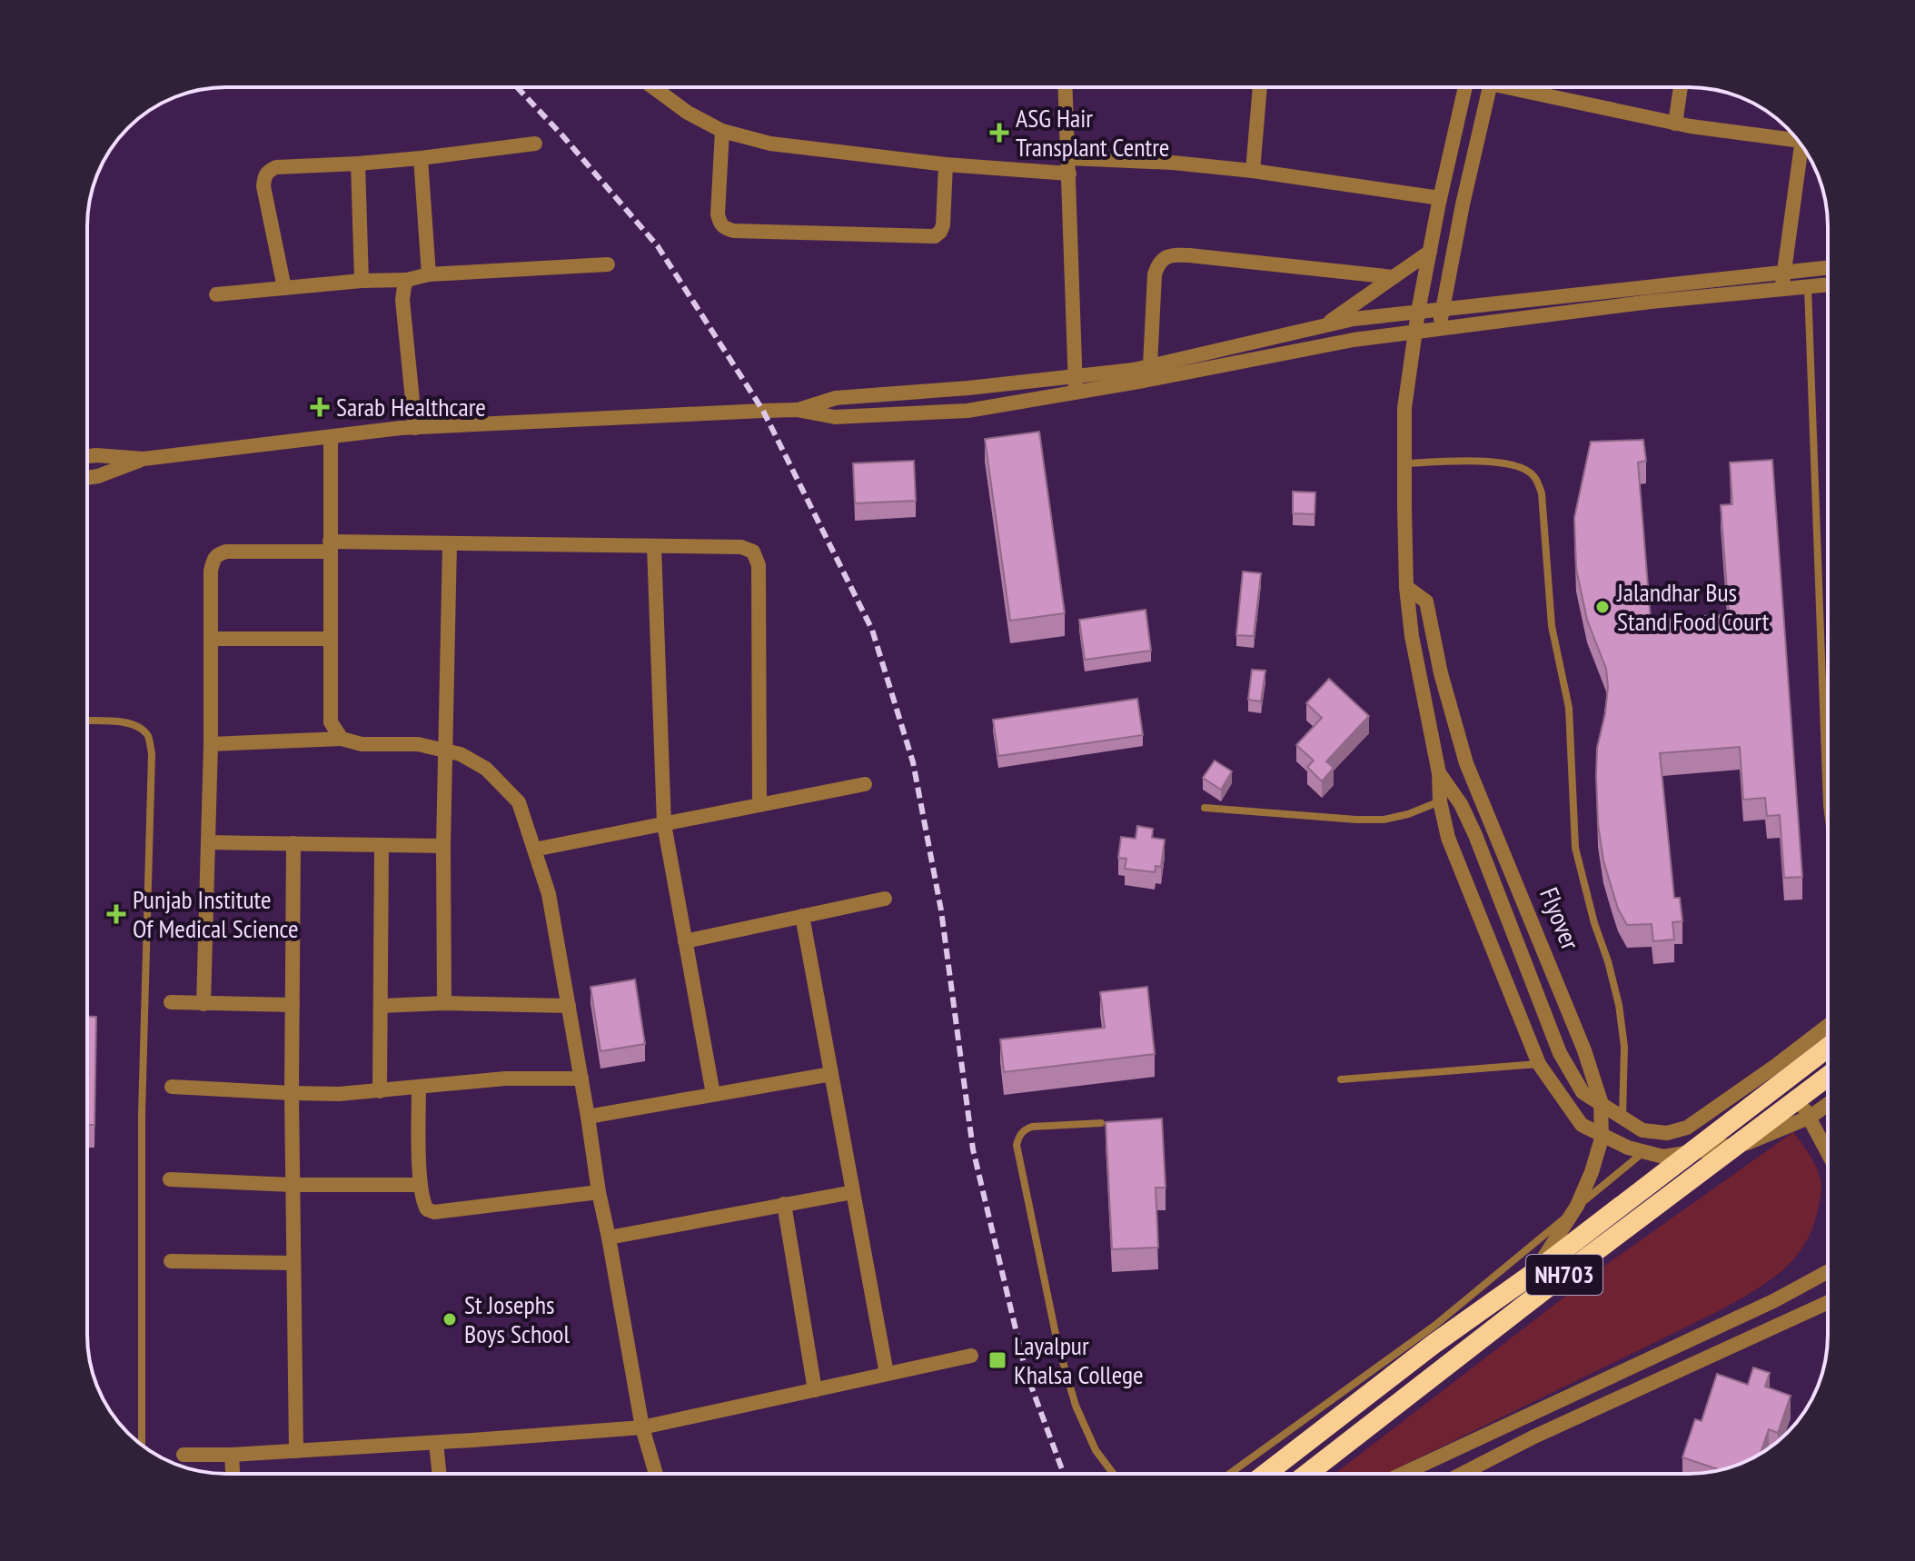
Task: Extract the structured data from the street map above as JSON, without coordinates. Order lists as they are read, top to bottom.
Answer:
{
  "streets": {
    "highway": ["Flyover", "NH703"]
  },
  "places": {
    "health": ["ASG Hair Transplant Centre", "Sarab Healthcare", "Punjab Institute Of Medical Science"],
    "other": ["Jalandhar Bus Stand Food Court", "St Josephs Boys School"],
    "transit": ["Layalpur Khalsa College"]
  }
}
